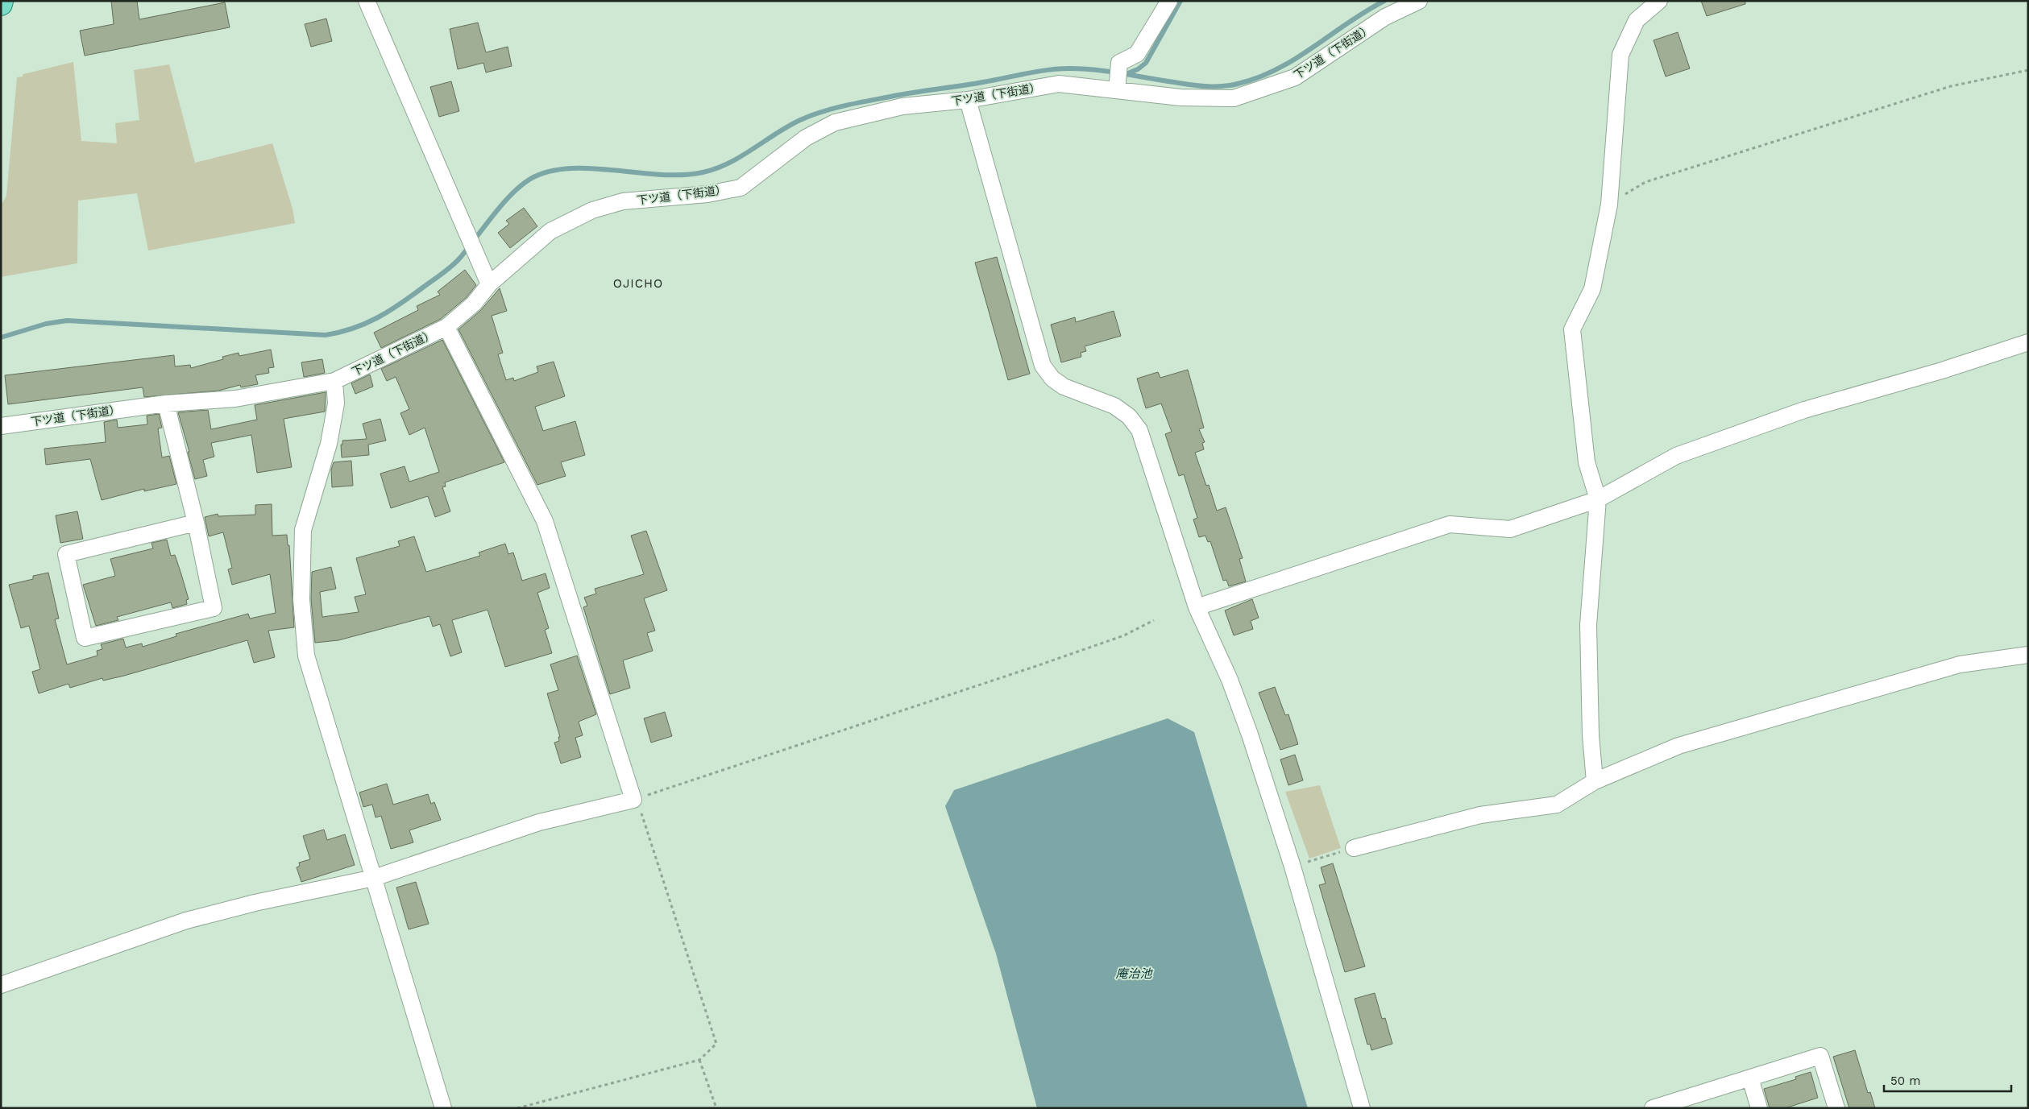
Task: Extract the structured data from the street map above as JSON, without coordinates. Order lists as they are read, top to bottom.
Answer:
{
  "streets": {
    "street": ["下ツ道（下街道）"]
  },
  "districts": ["OJICHO"],
  "water": ["庵治池"],
  "scale_bar": "50 m"
}
